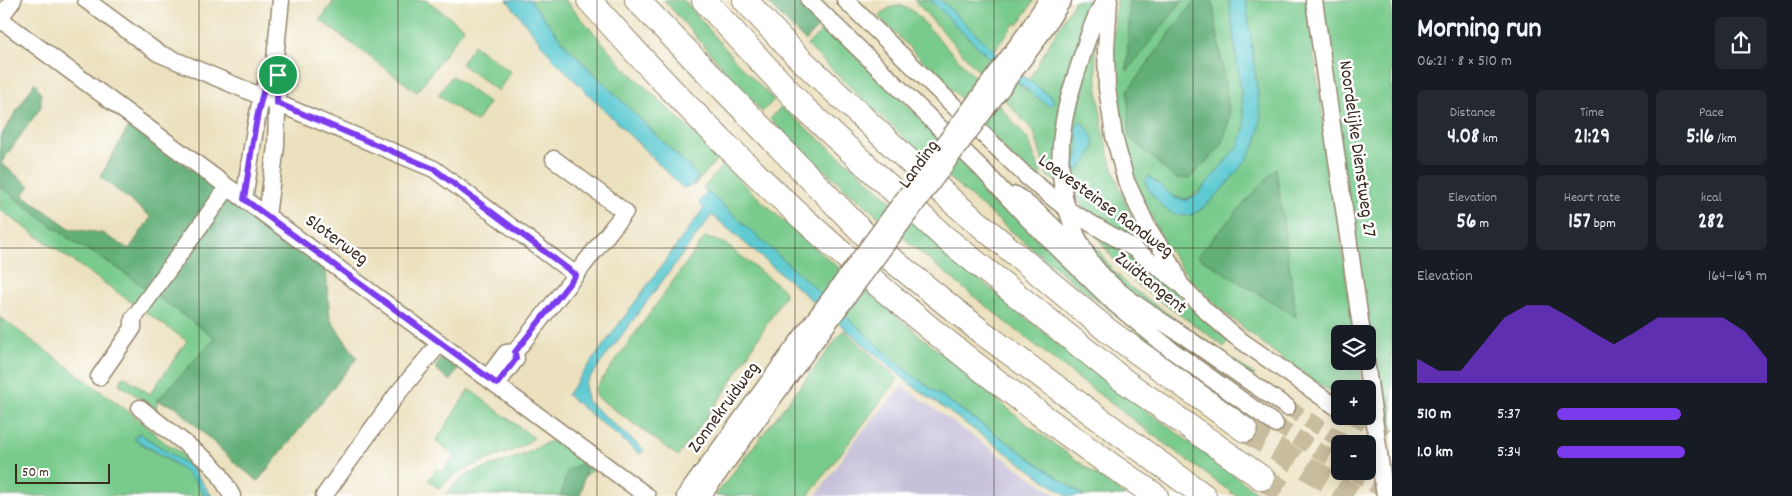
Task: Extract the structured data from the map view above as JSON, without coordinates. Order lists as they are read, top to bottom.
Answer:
{
  "streets": {
    "street": [
      "Noordelijke Dienstweg 27",
      "Landing",
      "Loevesteinse Randweg",
      "Sloterweg",
      "Zuidtangent",
      "Zonnekruidweg"
    ]
  },
  "crossings": [
    ["Landing", "Zonnekruidweg"],
    ["Loevesteinse Randweg", "Zuidtangent"]
  ],
  "scale_bar": "50 m",
  "page": {
    "heading": ["Morning run", "06:21 · 8 × 510 m"],
    "stats": [
      ["Distance", "4.08 km"],
      ["Time", "21:29"],
      ["Pace", "5:16 /km"],
      ["Elevation", "56 m"],
      ["Heart rate", "157 bpm"],
      ["kcal", "282"]
    ],
    "chart": ["Elevation", "164–169 m"],
    "map_buttons": ["+", "−"],
    "list": [
      {
        "name": "510 m",
        "note": "5:37"
      },
      {
        "name": "1.0 km",
        "note": "5:34"
      }
    ],
    "scale": "50 m"
  }
}
